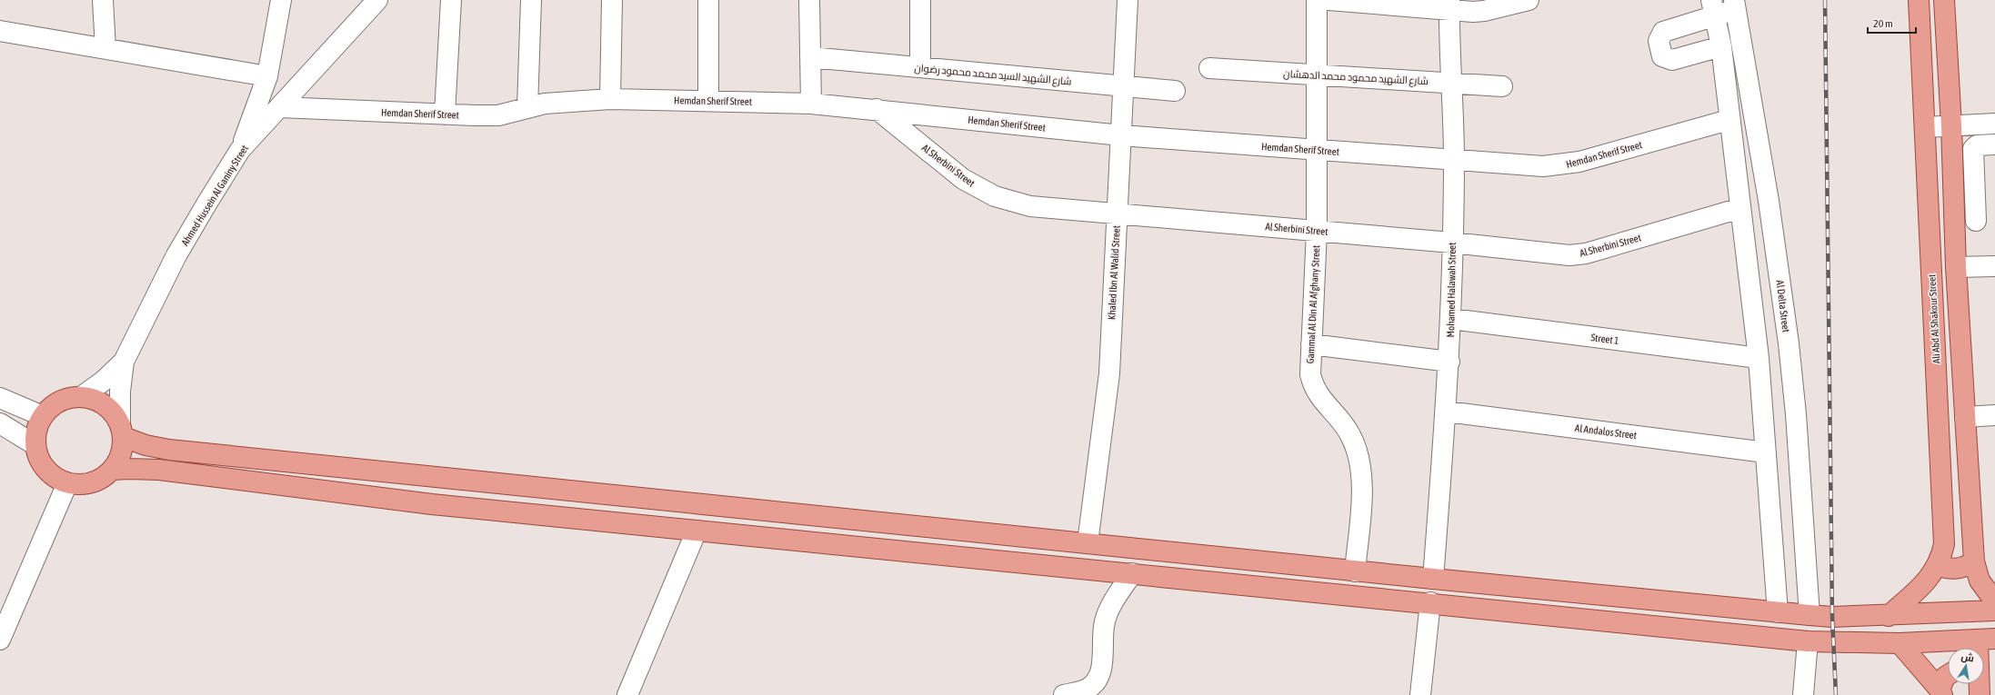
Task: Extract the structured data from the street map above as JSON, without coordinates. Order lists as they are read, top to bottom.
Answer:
{
  "streets": {
    "main road": ["Ali Abd Al Shakour Street"],
    "street": [
      "شارع الشهيد السيد محمد محمود رضوان",
      "شارع الشهيد محمود محمد الدهشان",
      "Hemdan Sherif Street",
      "Al Sherbini Street",
      "Ahmed Hussein Al Ganiny Street",
      "Khaled Ibn Al Walid Street",
      "Mohamed Halawah Street",
      "Gammal Al Din Al Afghany Street",
      "Al Delta Street",
      "Street 1",
      "Al Andalos Street"
    ]
  },
  "crossings": [
    ["شارع الشهيد السيد محمد محمود رضوان", "Khaled Ibn Al Walid Street"],
    ["شارع الشهيد محمود محمد الدهشان", "Mohamed Halawah Street"],
    ["شارع الشهيد محمود محمد الدهشان", "Gammal Al Din Al Afghany Street"],
    ["Hemdan Sherif Street", "Al Sherbini Street"],
    ["Hemdan Sherif Street", "Ahmed Hussein Al Ganiny Street"],
    ["Hemdan Sherif Street", "Khaled Ibn Al Walid Street"],
    ["Hemdan Sherif Street", "Mohamed Halawah Street"],
    ["Hemdan Sherif Street", "Gammal Al Din Al Afghany Street"],
    ["Hemdan Sherif Street", "Al Delta Street"],
    ["Al Sherbini Street", "Khaled Ibn Al Walid Street"],
    ["Al Sherbini Street", "Mohamed Halawah Street"],
    ["Al Sherbini Street", "Gammal Al Din Al Afghany Street"],
    ["Mohamed Halawah Street", "Street 1"],
    ["Mohamed Halawah Street", "Al Andalos Street"]
  ],
  "scale_bar": "20 m",
  "north": "top"
}
